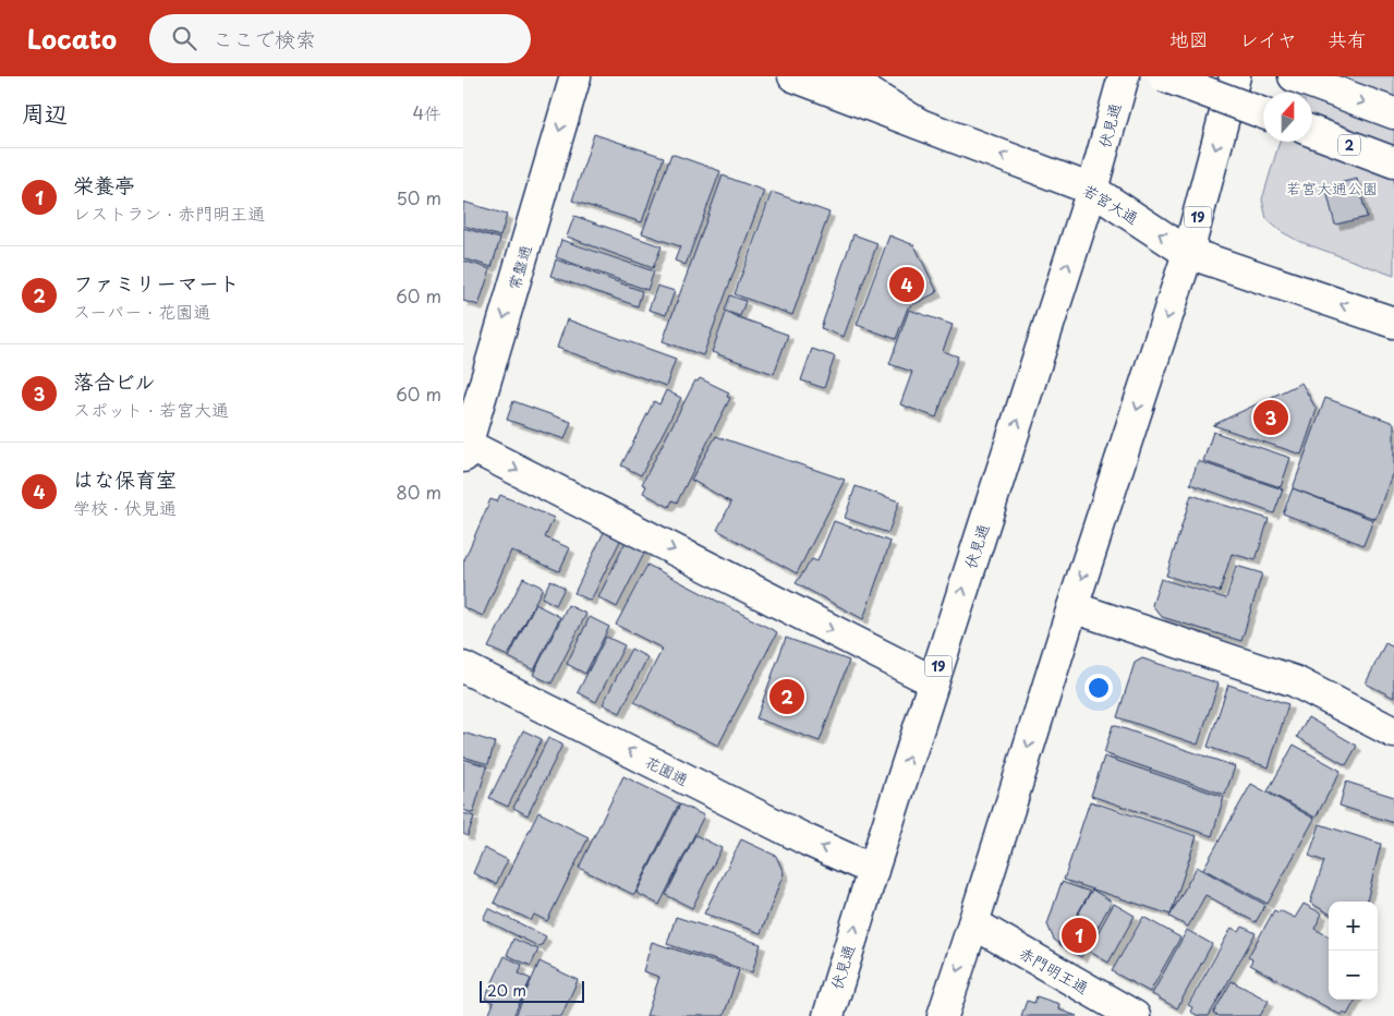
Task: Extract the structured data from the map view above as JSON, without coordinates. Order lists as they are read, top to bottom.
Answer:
{
  "streets": {
    "main road": [
      "伏見通",
      "2",
      "若宮大通",
      "19",
      "常盤通",
      "花園通",
      "赤門明王通"
    ]
  },
  "crossings": [
    ["伏見通", "若宮大通"],
    ["伏見通", "花園通"],
    ["若宮大通", "19"],
    ["19", "赤門明王通"]
  ],
  "one_way": ["常盤通"],
  "parks": ["若宮大通公園"],
  "scale_bar": "20 m",
  "north": "top",
  "page": {
    "header": "Locato",
    "search": "ここで検索",
    "nav": ["地図", "レイヤ", "共有"],
    "heading": ["周辺", "4件"],
    "list": [
      {
        "mark": "1",
        "name": "栄養亭",
        "note": "レストラン · 赤門明王通",
        "value": "50 m"
      },
      {
        "mark": "2",
        "name": "ファミリーマート",
        "note": "スーパー · 花園通",
        "value": "60 m"
      },
      {
        "mark": "3",
        "name": "落合ビル",
        "note": "スポット · 若宮大通",
        "value": "60 m"
      },
      {
        "mark": "4",
        "name": "はな保育室",
        "note": "学校 · 伏見通",
        "value": "80 m"
      }
    ],
    "pins": [
      "4",
      "3",
      "2",
      "1"
    ],
    "map_buttons": ["+", "−"],
    "scale": "20 m"
  }
}
